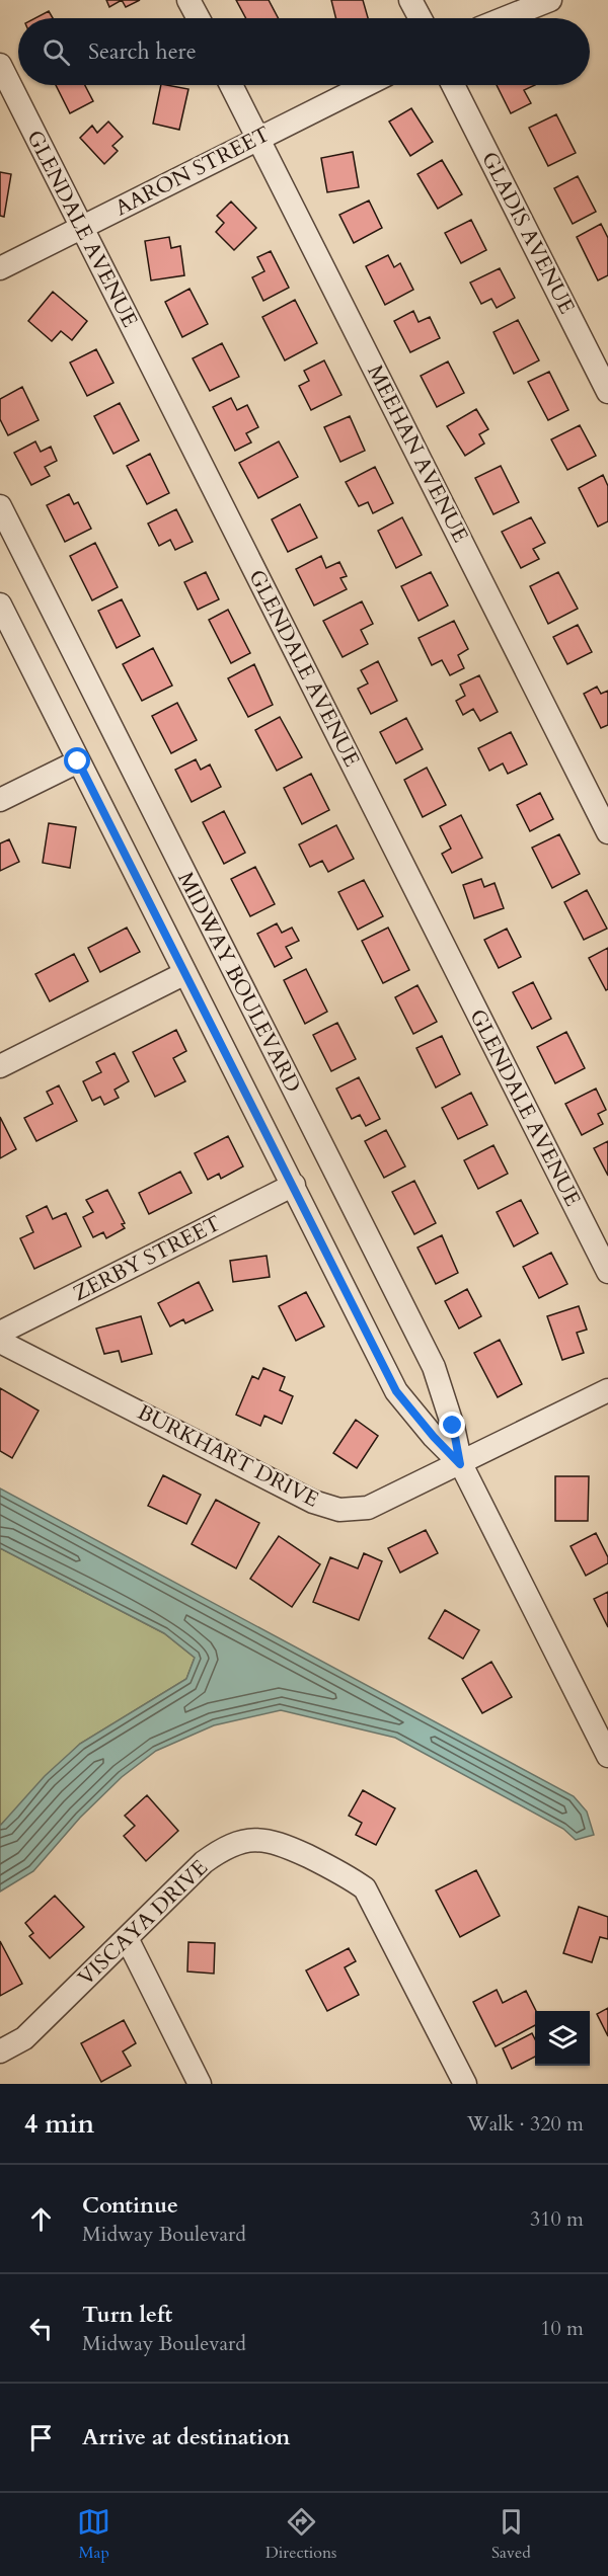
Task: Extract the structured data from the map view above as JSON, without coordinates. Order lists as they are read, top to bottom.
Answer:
{
  "streets": {
    "street": [
      "AARON STREET",
      "GLENDALE AVENUE",
      "GLADIS AVENUE",
      "MEEHAN AVENUE",
      "MIDWAY BOULEVARD",
      "ZERBY STREET",
      "BURKHART DRIVE",
      "VISCAYA DRIVE"
    ]
  },
  "crossings": [
    ["AARON STREET", "GLENDALE AVENUE"],
    ["AARON STREET", "MEEHAN AVENUE"],
    ["MIDWAY BOULEVARD", "ZERBY STREET"],
    ["MIDWAY BOULEVARD", "BURKHART DRIVE"]
  ],
  "page": {
    "search": "Search here",
    "heading": ["4 min", "Walk · 320 m"],
    "list": [
      ["Continue", "Midway Boulevard", "310 m"],
      ["Turn left", "Midway Boulevard", "10 m"],
      "Arrive at destination"
    ],
    "nav": ["Map", "Directions", "Saved"]
  }
}
